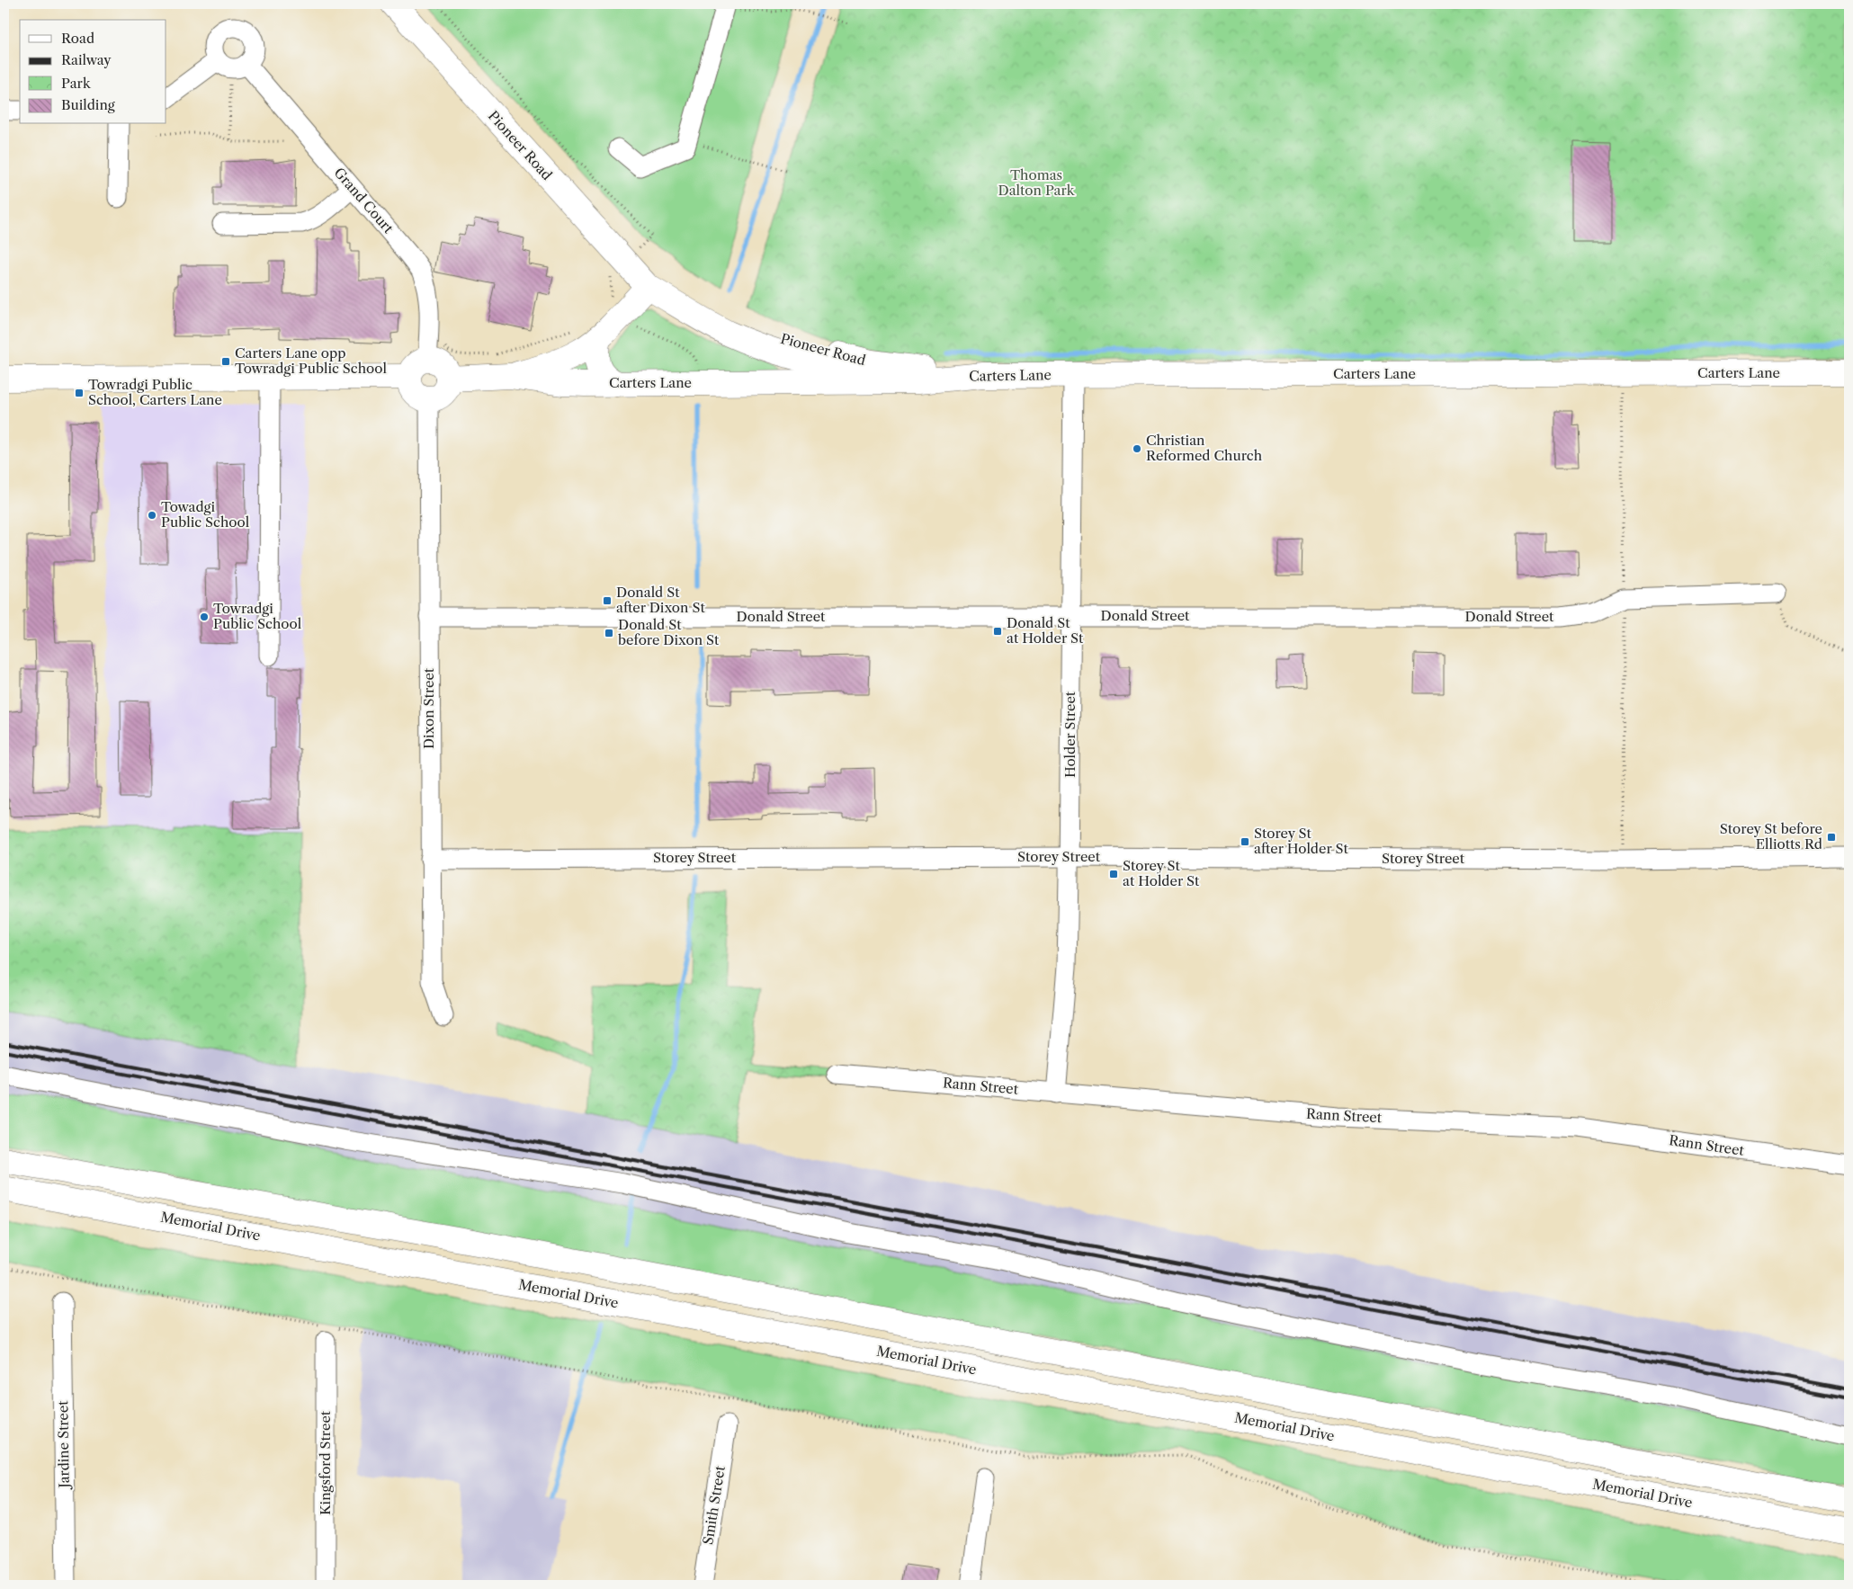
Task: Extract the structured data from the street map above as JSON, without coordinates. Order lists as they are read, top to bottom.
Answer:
{
  "streets": {
    "main road": ["Pioneer Road", "Carters Lane", "Memorial Drive"],
    "street": [
      "Grand Court",
      "Donald Street",
      "Dixon Street",
      "Holder Street",
      "Storey Street",
      "Rann Street",
      "Jardine Street",
      "Kingsford Street",
      "Smith Street"
    ]
  },
  "crossings": [
    ["Pioneer Road", "Carters Lane"],
    ["Grand Court", "Carters Lane"],
    ["Grand Court", "Dixon Street"],
    ["Carters Lane", "Dixon Street"],
    ["Carters Lane", "Holder Street"],
    ["Donald Street", "Dixon Street"],
    ["Donald Street", "Holder Street"],
    ["Dixon Street", "Storey Street"],
    ["Holder Street", "Storey Street"],
    ["Holder Street", "Rann Street"]
  ],
  "parks": ["Thomas Dalton Park"],
  "places": {
    "transit": [
      "Carters Lane opp Towradgi Public School",
      "Towradgi Public School, Carters Lane",
      "Donald St after Dixon St",
      "Donald St at Holder St",
      "Donald St before Dixon St",
      "Storey St before Elliotts Rd",
      "Storey St after Holder St",
      "Storey St at Holder St"
    ],
    "other": ["Christian Reformed Church", "Towadgi Public School", "Towradgi Public School"]
  },
  "legend": [
    "Road",
    "Railway",
    "Park",
    "Building"
  ]
}
